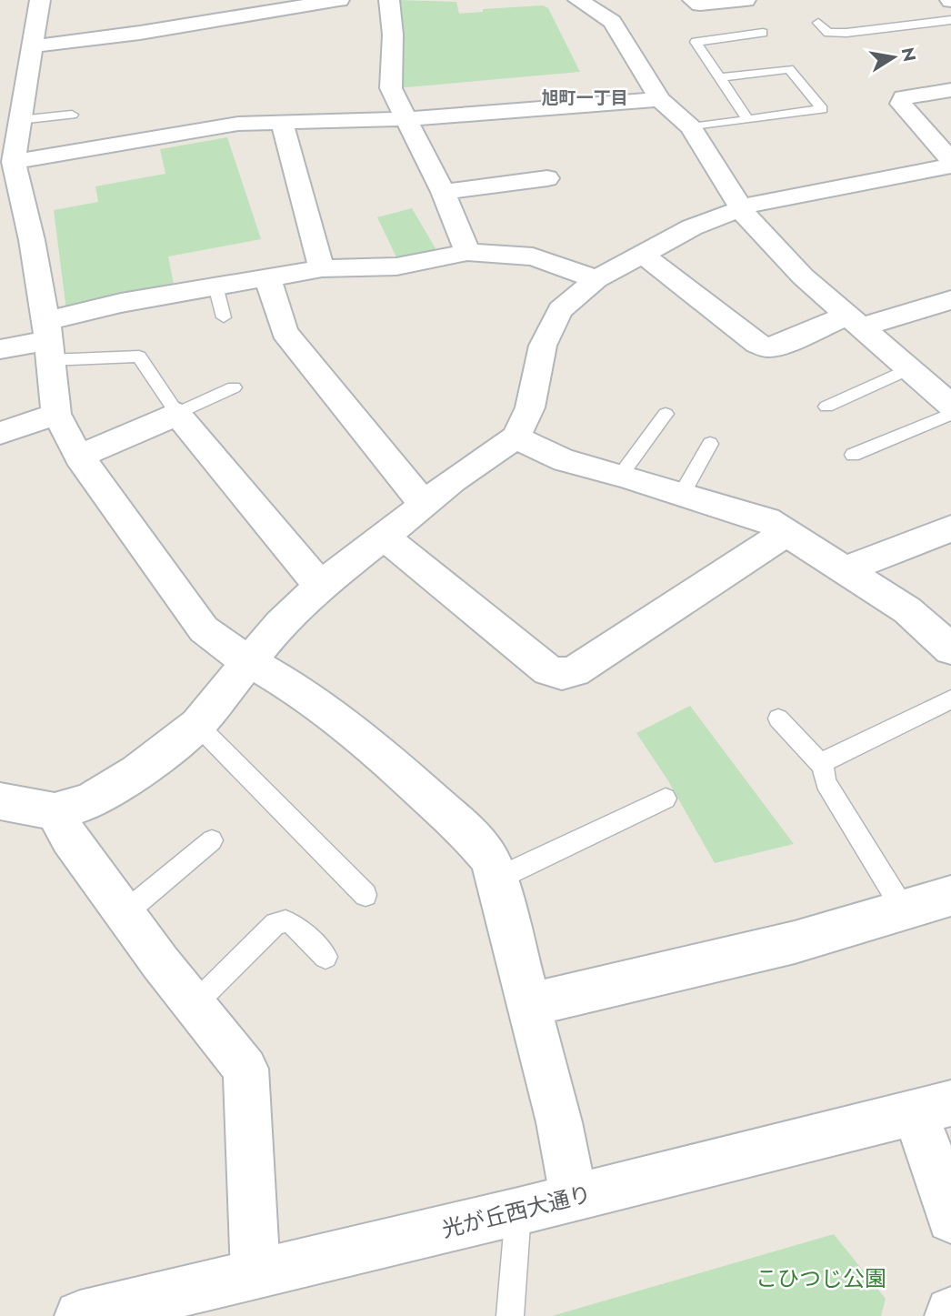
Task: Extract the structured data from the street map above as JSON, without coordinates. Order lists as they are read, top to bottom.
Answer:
{
  "streets": {
    "street": ["光が丘西大通り"]
  },
  "districts": ["旭町一丁目"],
  "parks": ["こひつじ公園"],
  "north": "right"
}
